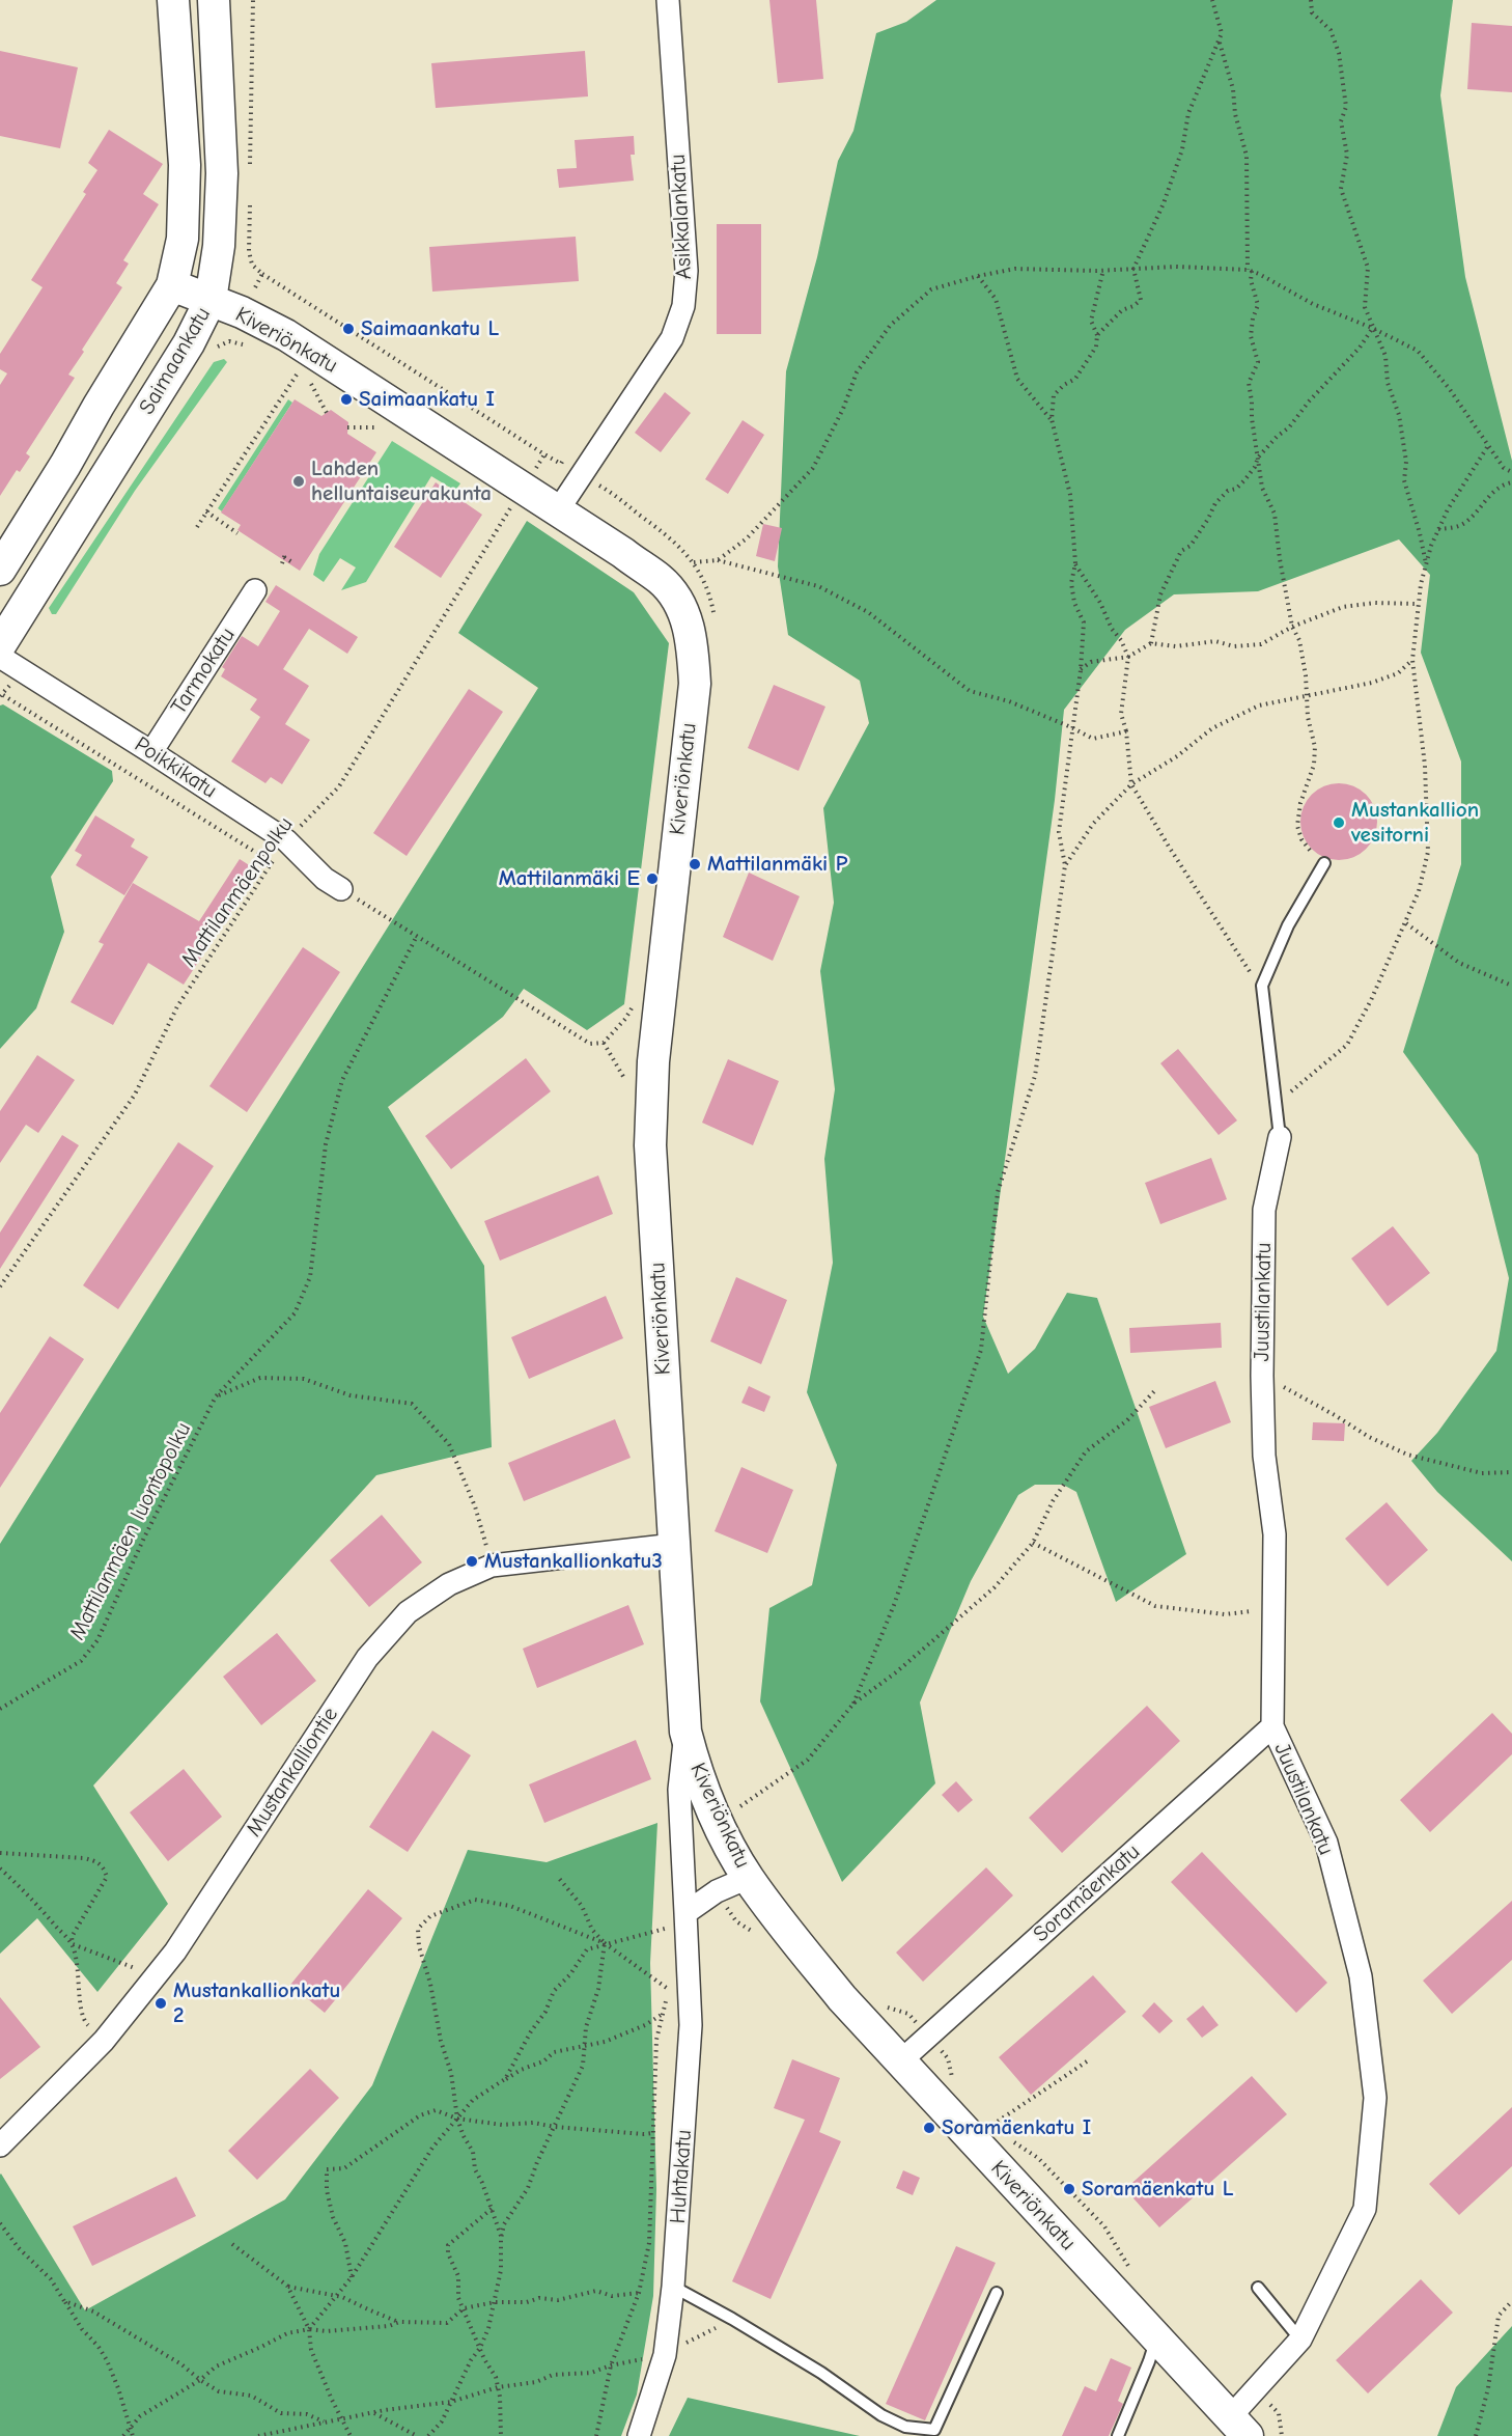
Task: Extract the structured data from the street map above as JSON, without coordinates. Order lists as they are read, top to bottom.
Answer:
{
  "streets": {
    "street": [
      "Asikkalankatu",
      "Kiveriönkatu",
      "Saimaankatu",
      "Tarmokatu",
      "Poikkikatu",
      "Juustilankatu",
      "Mustankalliontie",
      "Soramäenkatu",
      "Huhtakatu"
    ],
    "path": ["Mattilanmäenpolku", "Mattilanmäen luontopolku"]
  },
  "crossings": [
    ["Asikkalankatu", "Kiveriönkatu"],
    ["Kiveriönkatu", "Saimaankatu"],
    ["Kiveriönkatu", "Mattilanmäenpolku"],
    ["Kiveriönkatu", "Juustilankatu"],
    ["Kiveriönkatu", "Mustankalliontie"],
    ["Kiveriönkatu", "Soramäenkatu"],
    ["Kiveriönkatu", "Huhtakatu"],
    ["Tarmokatu", "Poikkikatu"],
    ["Poikkikatu", "Mattilanmäenpolku"],
    ["Juustilankatu", "Soramäenkatu"]
  ],
  "places": [
    "Saimaankatu L",
    "Saimaankatu I",
    "Lahden helluntaiseurakunta",
    "Mustankallion vesitorni",
    "Mattilanmäki P",
    "Mattilanmäki E",
    "Mustankallionkatu3",
    "Mustankallionkatu 2",
    "Soramäenkatu I",
    "Soramäenkatu L"
  ]
}
